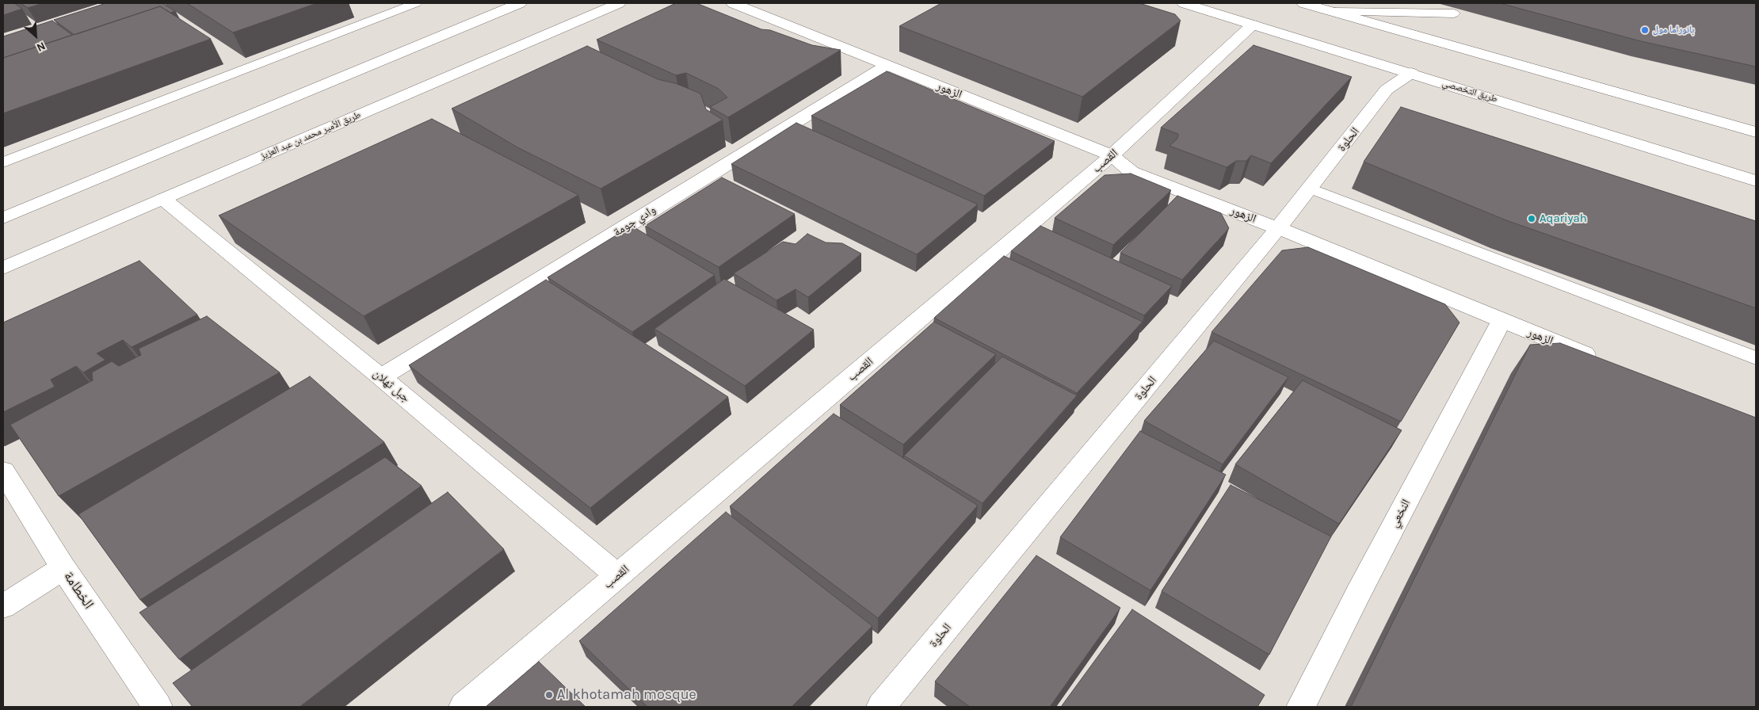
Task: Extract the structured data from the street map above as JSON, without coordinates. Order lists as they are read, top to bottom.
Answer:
{
  "streets": {
    "street": [
      "الزهور",
      "طريق التخصصي",
      "طريق الأمير محمد بن عبد العزيز",
      "الحلوة",
      "القصب",
      "وادي جومة",
      "جبل ثهلان",
      "النخعي",
      "الخطامة"
    ]
  },
  "crossings": [
    ["الزهور", "الحلوة"],
    ["الزهور", "القصب"],
    ["الزهور", "وادي جومة"],
    ["الزهور", "النخعي"],
    ["طريق التخصصي", "الحلوة"],
    ["طريق التخصصي", "القصب"],
    ["طريق الأمير محمد بن عبد العزيز", "جبل ثهلان"],
    ["القصب", "جبل ثهلان"],
    ["وادي جومة", "جبل ثهلان"]
  ],
  "places": ["بانوراما مول", "Aqariyah", "Al khotamah mosque"],
  "north": "bottom right"
}
